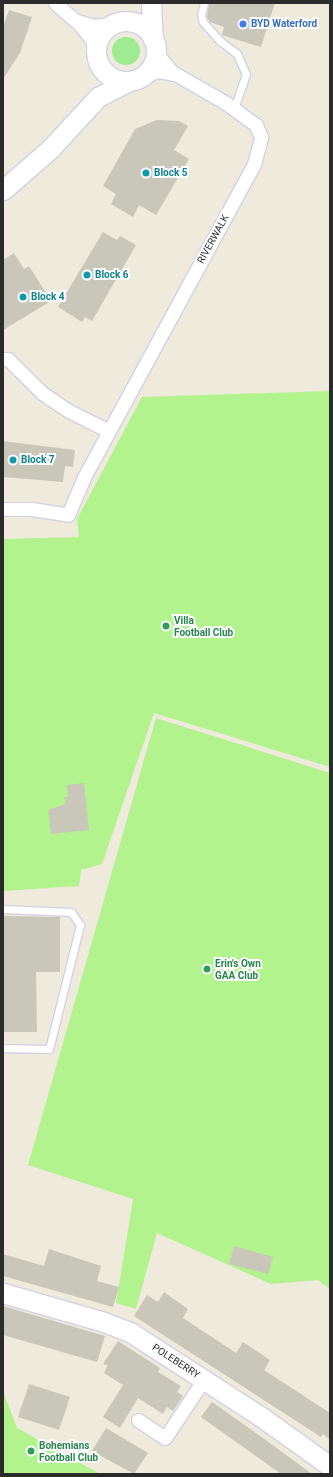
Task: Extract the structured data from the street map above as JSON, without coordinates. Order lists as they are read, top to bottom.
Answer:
{
  "streets": {
    "main road": ["POLEBERRY"],
    "street": ["RIVERWALK"]
  },
  "places": [
    "BYD Waterford",
    "Block 5",
    "Block 6",
    "Block 4",
    "Block 7",
    "Villa Football Club",
    "Erin's Own GAA Club",
    "Bohemians Football Club"
  ]
}
